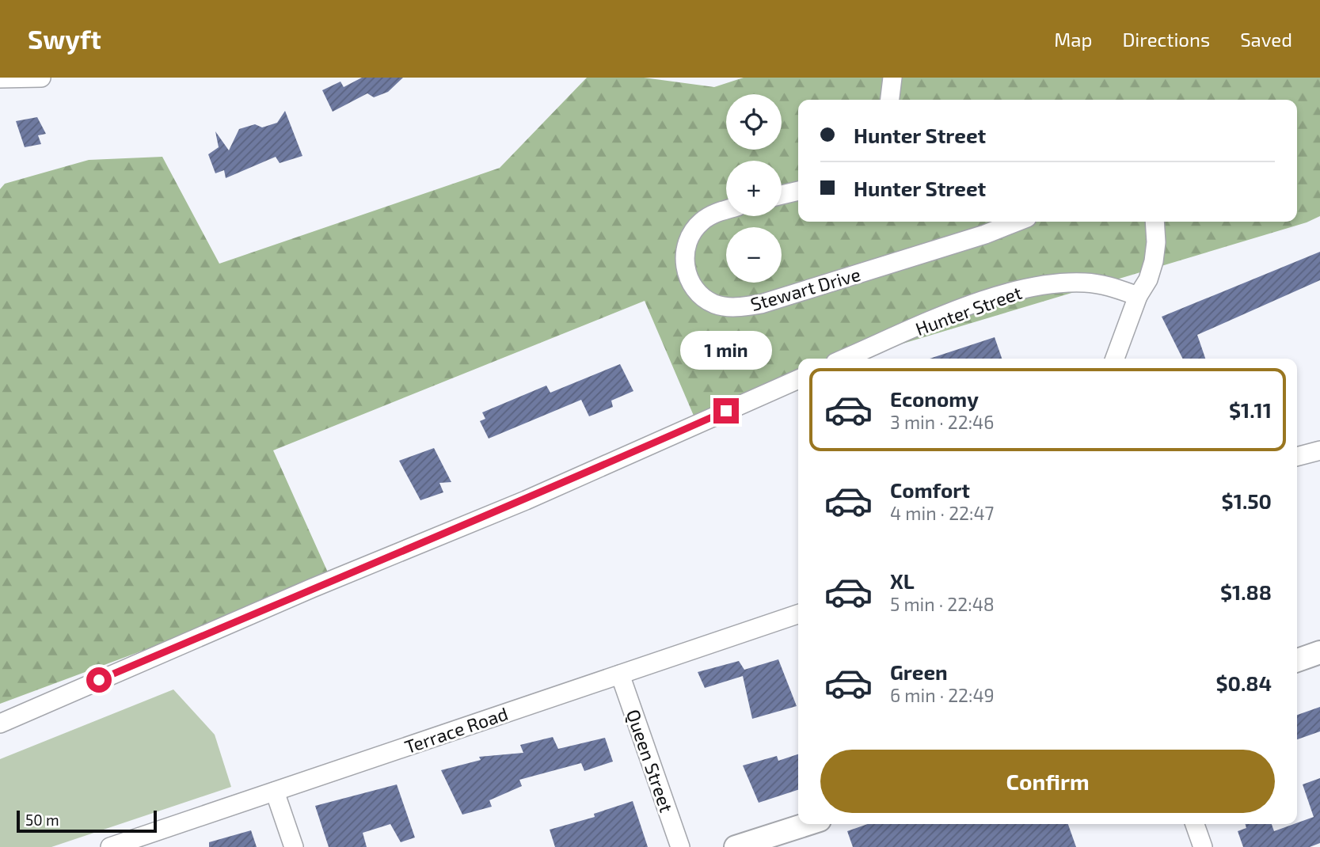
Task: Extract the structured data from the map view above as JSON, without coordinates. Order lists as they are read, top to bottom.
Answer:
{
  "streets": {
    "street": [
      "Stewart Drive",
      "Hunter Street",
      "Terrace Road",
      "Queen Street"
    ]
  },
  "crossings": [
    ["Terrace Road", "Queen Street"]
  ],
  "scale_bar": "50 m",
  "page": {
    "header": "Swyft",
    "nav": ["Map", "Directions", "Saved"],
    "map_buttons": ["+", "−"],
    "banner": ["Hunter Street", "Hunter Street"],
    "bubble": "1 min",
    "list": [
      {
        "name": "Economy",
        "note": "3 min · 22:46",
        "value": "$1.11"
      },
      {
        "name": "Comfort",
        "note": "4 min · 22:47",
        "value": "$1.50"
      },
      {
        "name": "XL",
        "note": "5 min · 22:48",
        "value": "$1.88"
      },
      {
        "name": "Green",
        "note": "6 min · 22:49",
        "value": "$0.84"
      }
    ],
    "buttons": "Confirm",
    "scale": "50 m"
  }
}
